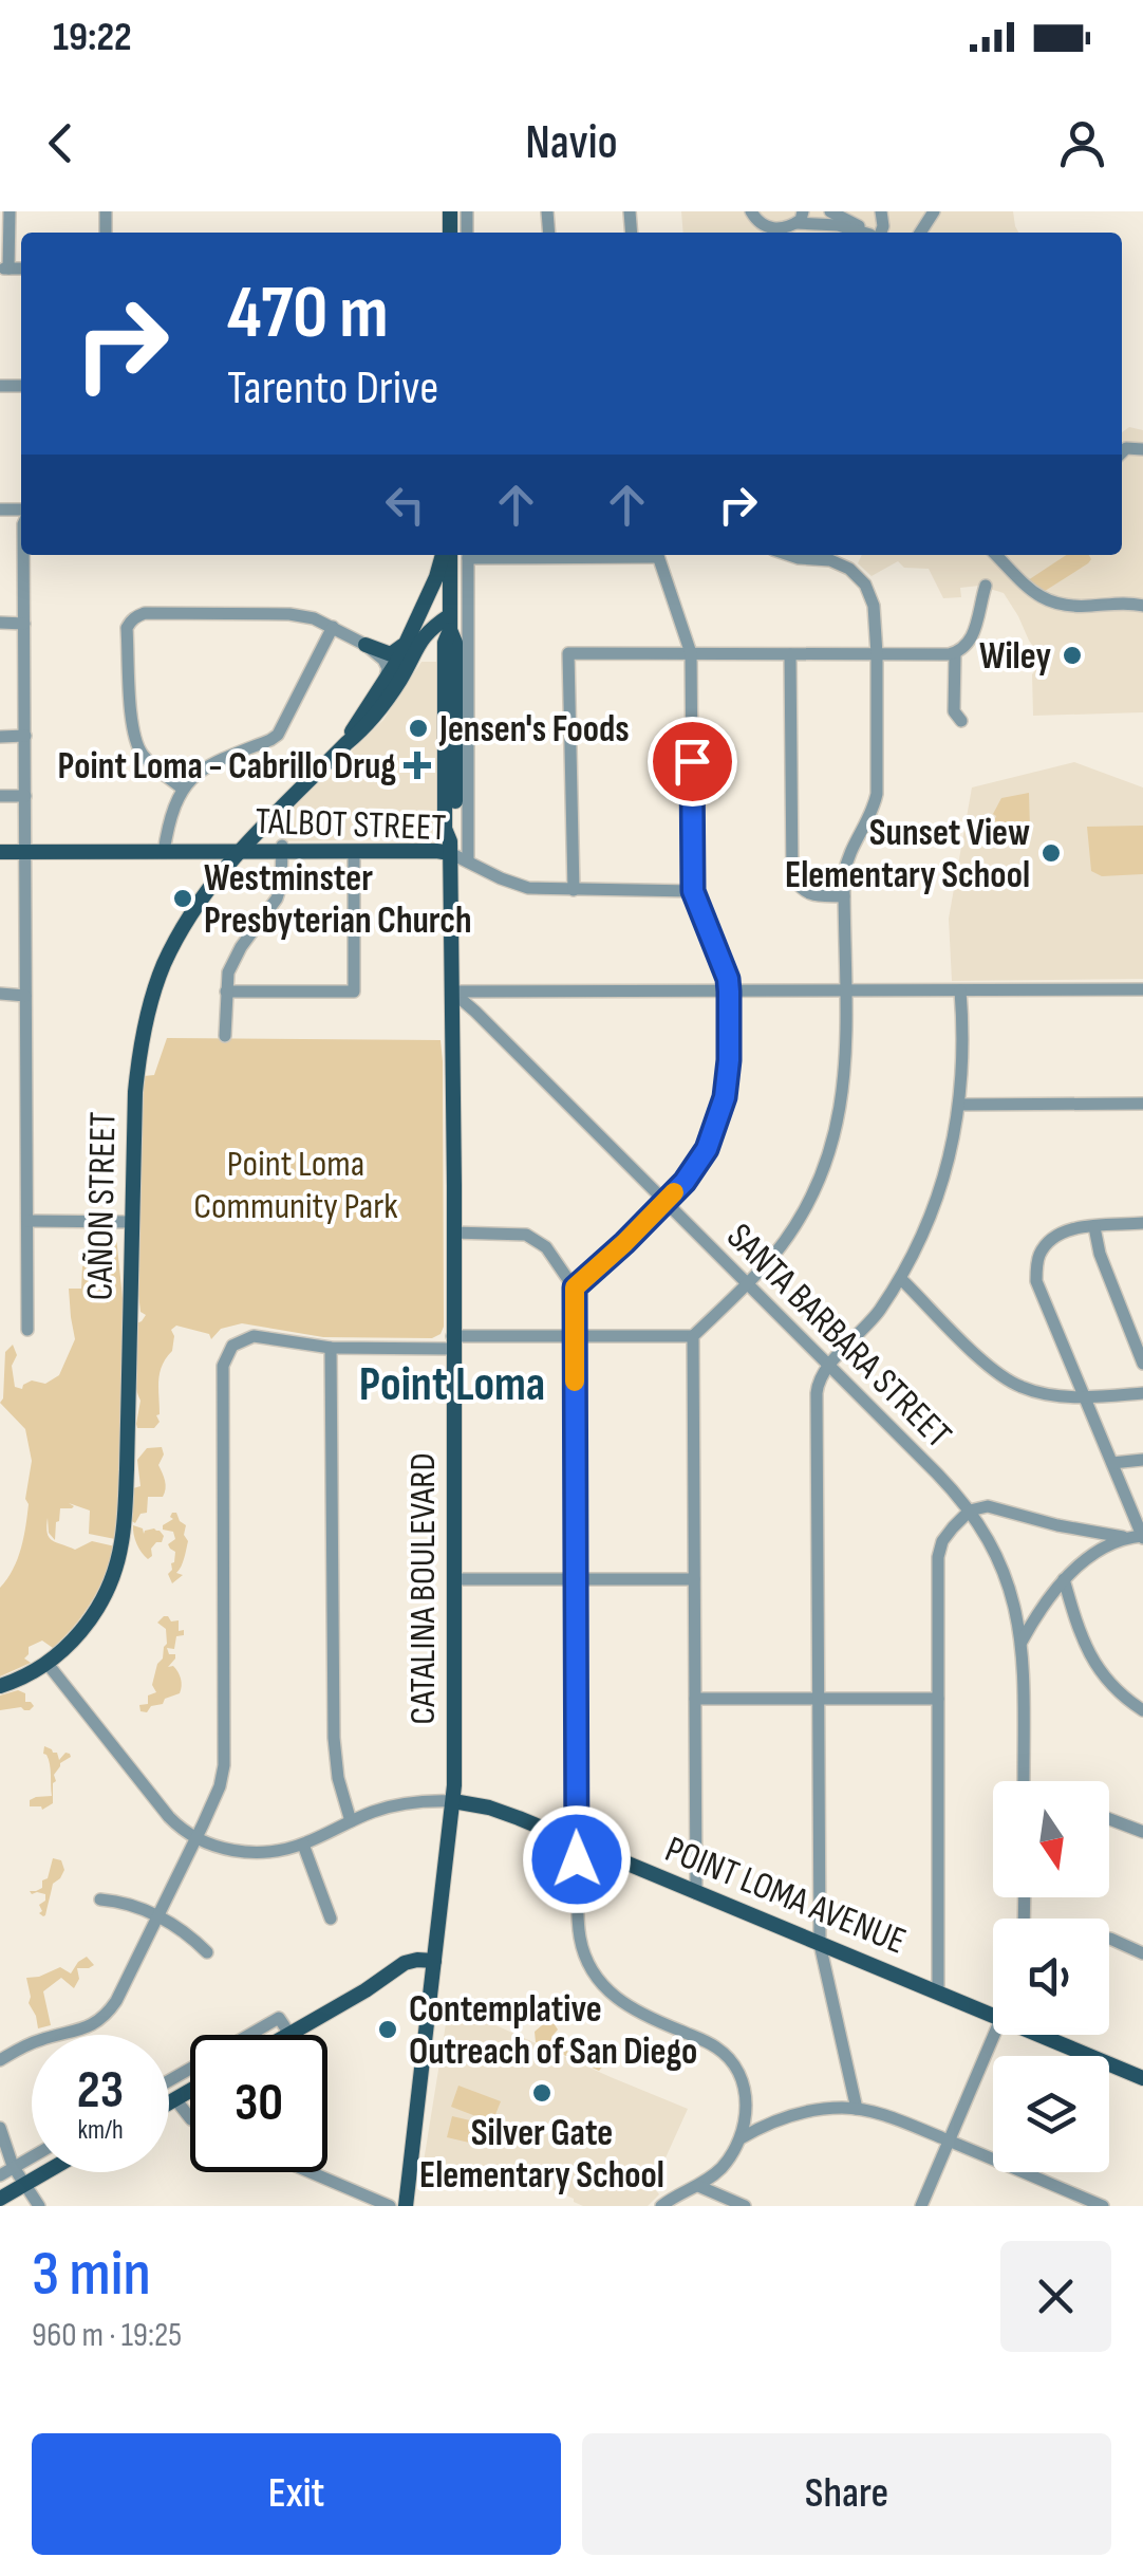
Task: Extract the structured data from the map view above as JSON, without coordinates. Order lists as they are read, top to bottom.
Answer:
{
  "streets": {
    "main road": [
      "TALBOT STREET",
      "CAÑON STREET",
      "CATALINA BOULEVARD",
      "POINT LOMA AVENUE"
    ],
    "street": ["SANTA BARBARA STREET"]
  },
  "crossings": [
    ["TALBOT STREET", "CAÑON STREET"],
    ["TALBOT STREET", "CATALINA BOULEVARD"],
    ["CAÑON STREET", "CATALINA BOULEVARD"],
    ["CAÑON STREET", "POINT LOMA AVENUE"],
    ["SANTA BARBARA STREET", "CATALINA BOULEVARD"],
    ["CATALINA BOULEVARD", "POINT LOMA AVENUE"]
  ],
  "districts": ["Point Loma"],
  "parks": ["Point Loma Community Park"],
  "places": {
    "other": [
      "Wiley",
      "Jensen's Foods",
      "Sunset View Elementary School",
      "Westminster Presbyterian Church",
      "Contemplative Outreach of San Diego",
      "Silver Gate Elementary School"
    ],
    "health": ["Point Loma - Cabrillo Drug"]
  },
  "north": "bottom",
  "page": {
    "status": "19:22",
    "header": "Navio",
    "turn": ["470 m", "Tarento Drive"],
    "speed": "23 km/h",
    "limit": "30",
    "heading": ["3 min", "960 m · 19:25"],
    "buttons": ["Exit", "Share"]
  }
}
